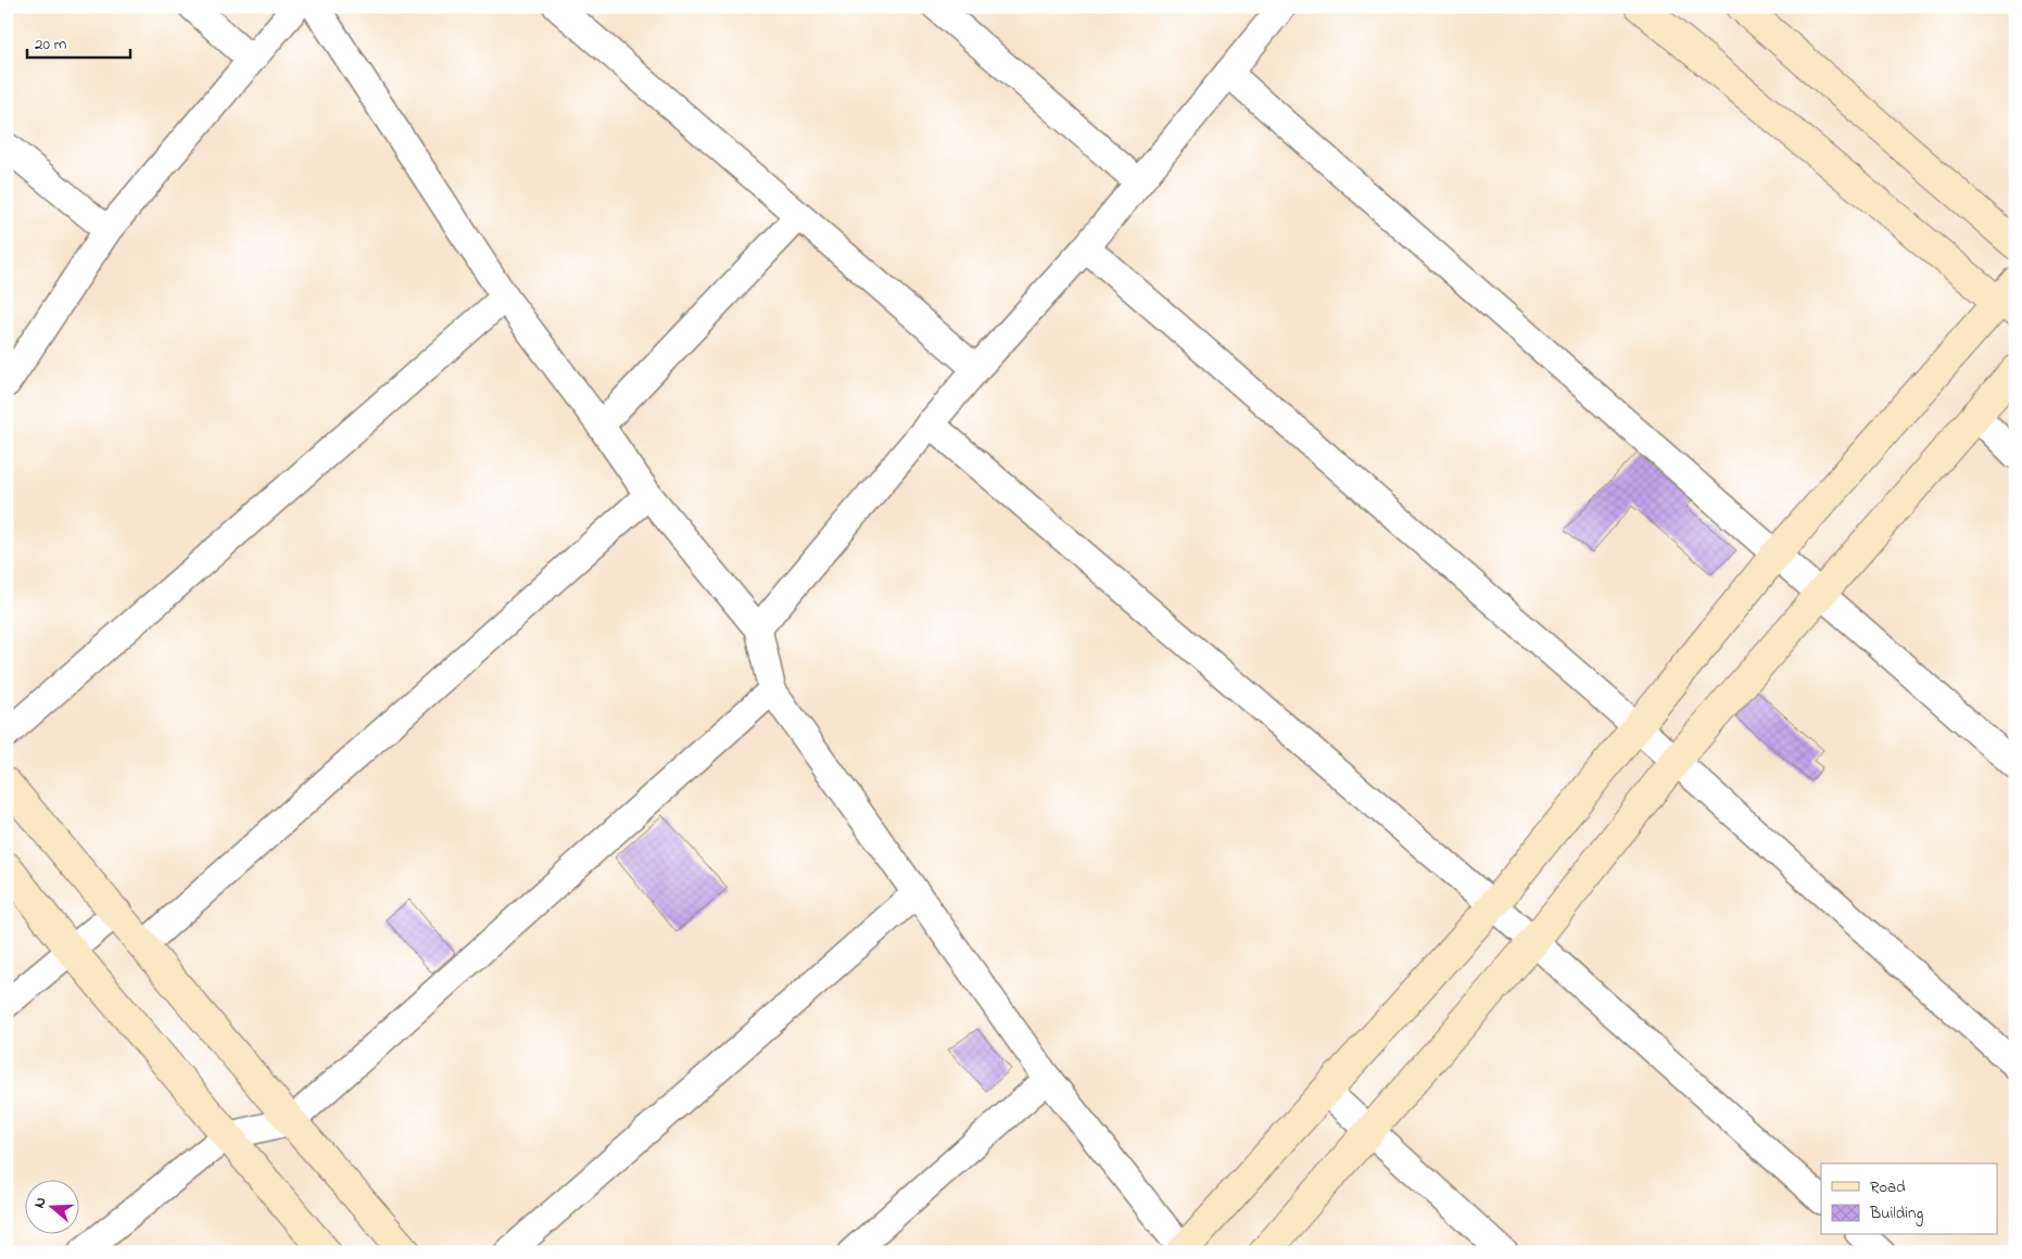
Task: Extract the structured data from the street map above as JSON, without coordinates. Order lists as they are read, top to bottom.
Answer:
{
  "legend": ["Road", "Building"],
  "scale_bar": "20 m",
  "north": "left"
}
